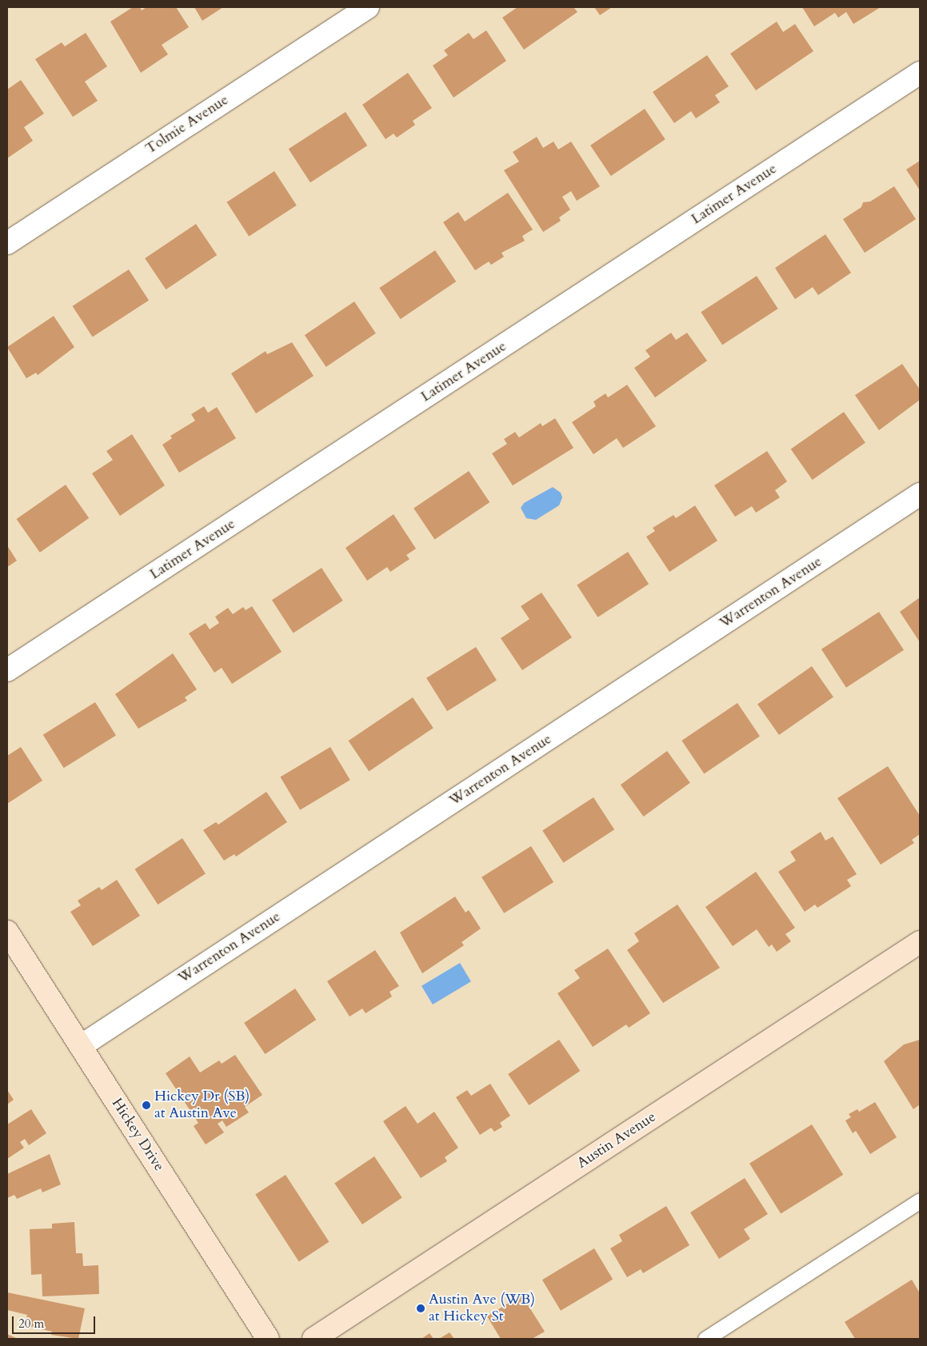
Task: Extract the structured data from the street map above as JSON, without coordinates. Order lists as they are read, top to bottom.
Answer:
{
  "streets": {
    "main road": ["Hickey Drive", "Austin Avenue"],
    "street": ["Tolmie Avenue", "Latimer Avenue", "Warrenton Avenue"]
  },
  "crossings": [
    ["Warrenton Avenue", "Hickey Drive"]
  ],
  "places": ["Hickey Dr (SB) at Austin Ave", "Austin Ave (WB) at Hickey St"],
  "scale_bar": "20 m"
}
